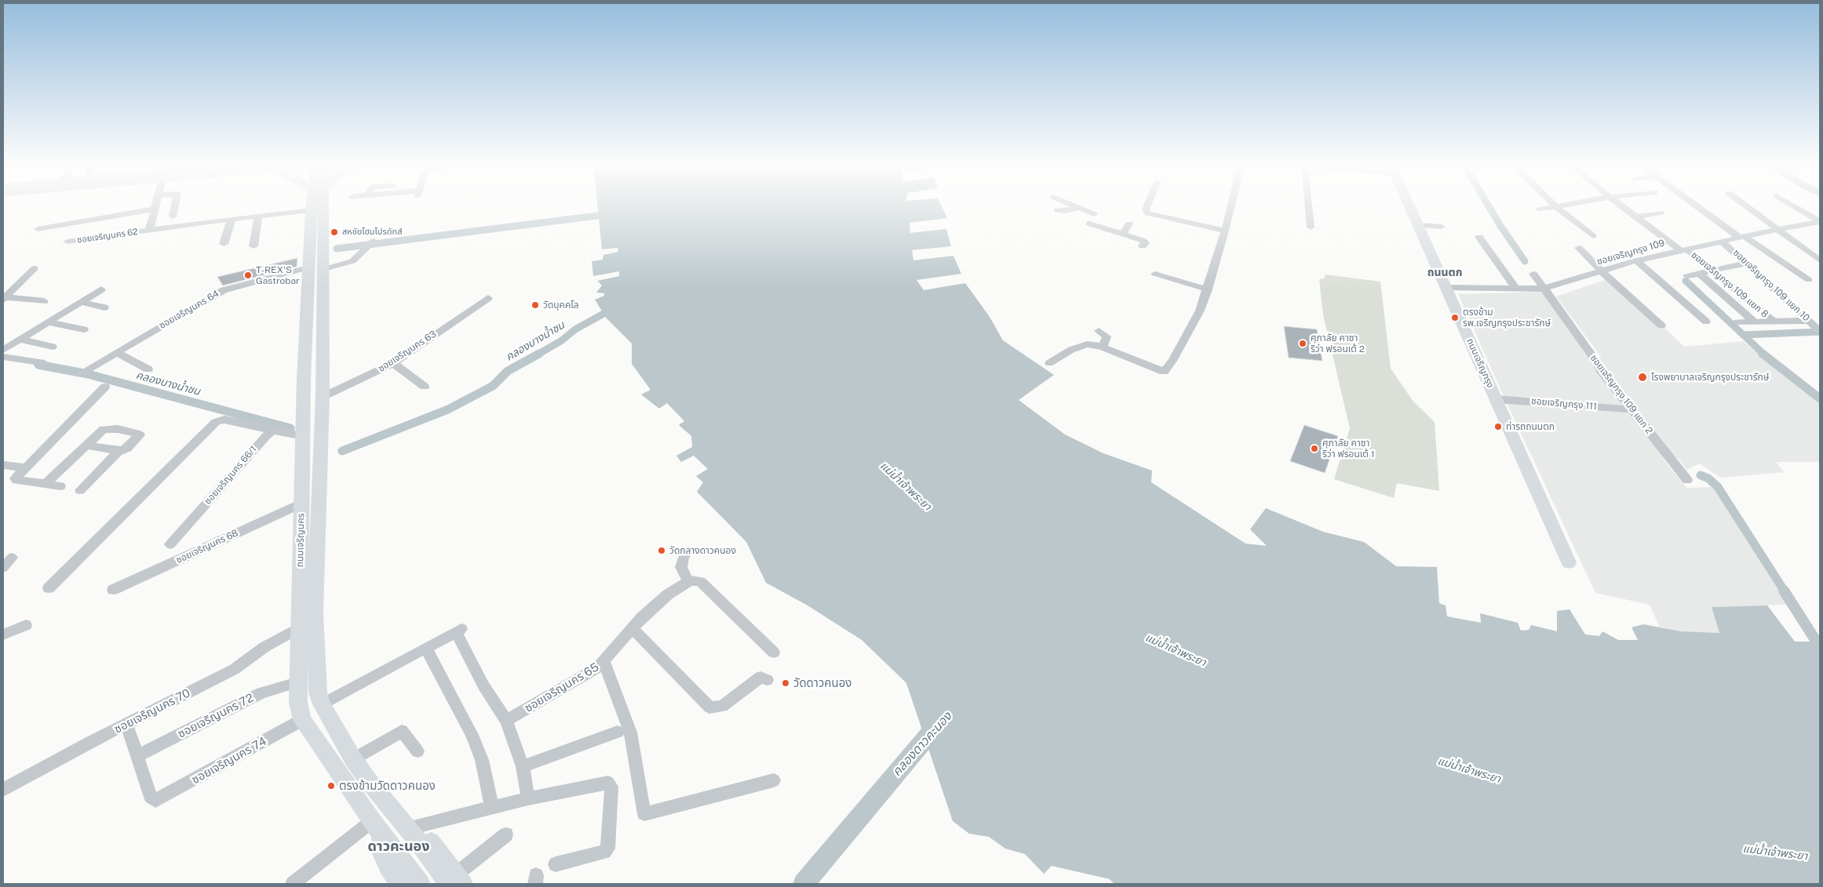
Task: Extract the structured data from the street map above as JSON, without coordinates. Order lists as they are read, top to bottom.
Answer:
{
  "streets": {
    "main road": ["ถนนเจริญกรุง", "ถนนเจริญนคร"],
    "street": [
      "ซอยเจริญนคร 62",
      "ซอยเจริญกรุง 109",
      "ซอยเจริญกรุง 109 แยก 8",
      "ซอยเจริญกรุง 109 แยก 10",
      "ซอยเจริญนคร 64",
      "ซอยเจริญนคร 63",
      "ซอยเจริญกรุง 109 แยก 2",
      "ซอยเจริญกรุง 111",
      "ซอยเจริญนคร 66/1",
      "ซอยเจริญนคร 68",
      "ซอยเจริญนคร 65",
      "ซอยเจริญนคร 70",
      "ซอยเจริญนคร 72",
      "ซอยเจริญนคร 74"
    ]
  },
  "crossings": [
    ["ซอยเจริญนคร 62", "ถนนเจริญนคร"],
    ["ซอยเจริญกรุง 109", "ซอยเจริญกรุง 109 แยก 8"],
    ["ซอยเจริญกรุง 109", "ซอยเจริญกรุง 109 แยก 10"],
    ["ซอยเจริญกรุง 109", "ถนนเจริญกรุง"],
    ["ซอยเจริญกรุง 109", "ซอยเจริญกรุง 109 แยก 2"],
    ["ซอยเจริญนคร 64", "ถนนเจริญนคร"],
    ["ซอยเจริญนคร 63", "ถนนเจริญนคร"],
    ["ถนนเจริญกรุง", "ซอยเจริญกรุง 111"],
    ["ซอยเจริญกรุง 109 แยก 2", "ซอยเจริญกรุง 111"],
    ["ถนนเจริญนคร", "ซอยเจริญนคร 68"],
    ["ถนนเจริญนคร", "ซอยเจริญนคร 70"],
    ["ถนนเจริญนคร", "ซอยเจริญนคร 72"],
    ["ถนนเจริญนคร", "ซอยเจริญนคร 74"],
    ["ซอยเจริญนคร 72", "ซอยเจริญนคร 74"]
  ],
  "districts": ["ถนนตก", "ดาวคะนอง"],
  "water": ["คลองบางน้ำชน", "แม่น้ำเจ้าพระยา", "คลองดาวคะนอง"],
  "places": [
    "สหชัยโฮมโปรดักส์",
    "T-REX'S Gastrobar",
    "วัดบุคคโล",
    "ตรงข้าม รพ.เจริญกรุงประชารักษ์",
    "ศุภาลัย คาซา ริว่า ฟรอนเต้ 2",
    "โรงพยาบาลเจริญกรุงประชารักษ์",
    "ท่ารถถนนตก",
    "ศุภาลัย คาซา ริว่า ฟรอนเต้ 1",
    "วัดกลางดาวคนอง",
    "วัดดาวคนอง",
    "ตรงข้ามวัดดาวคนอง"
  ]
}
